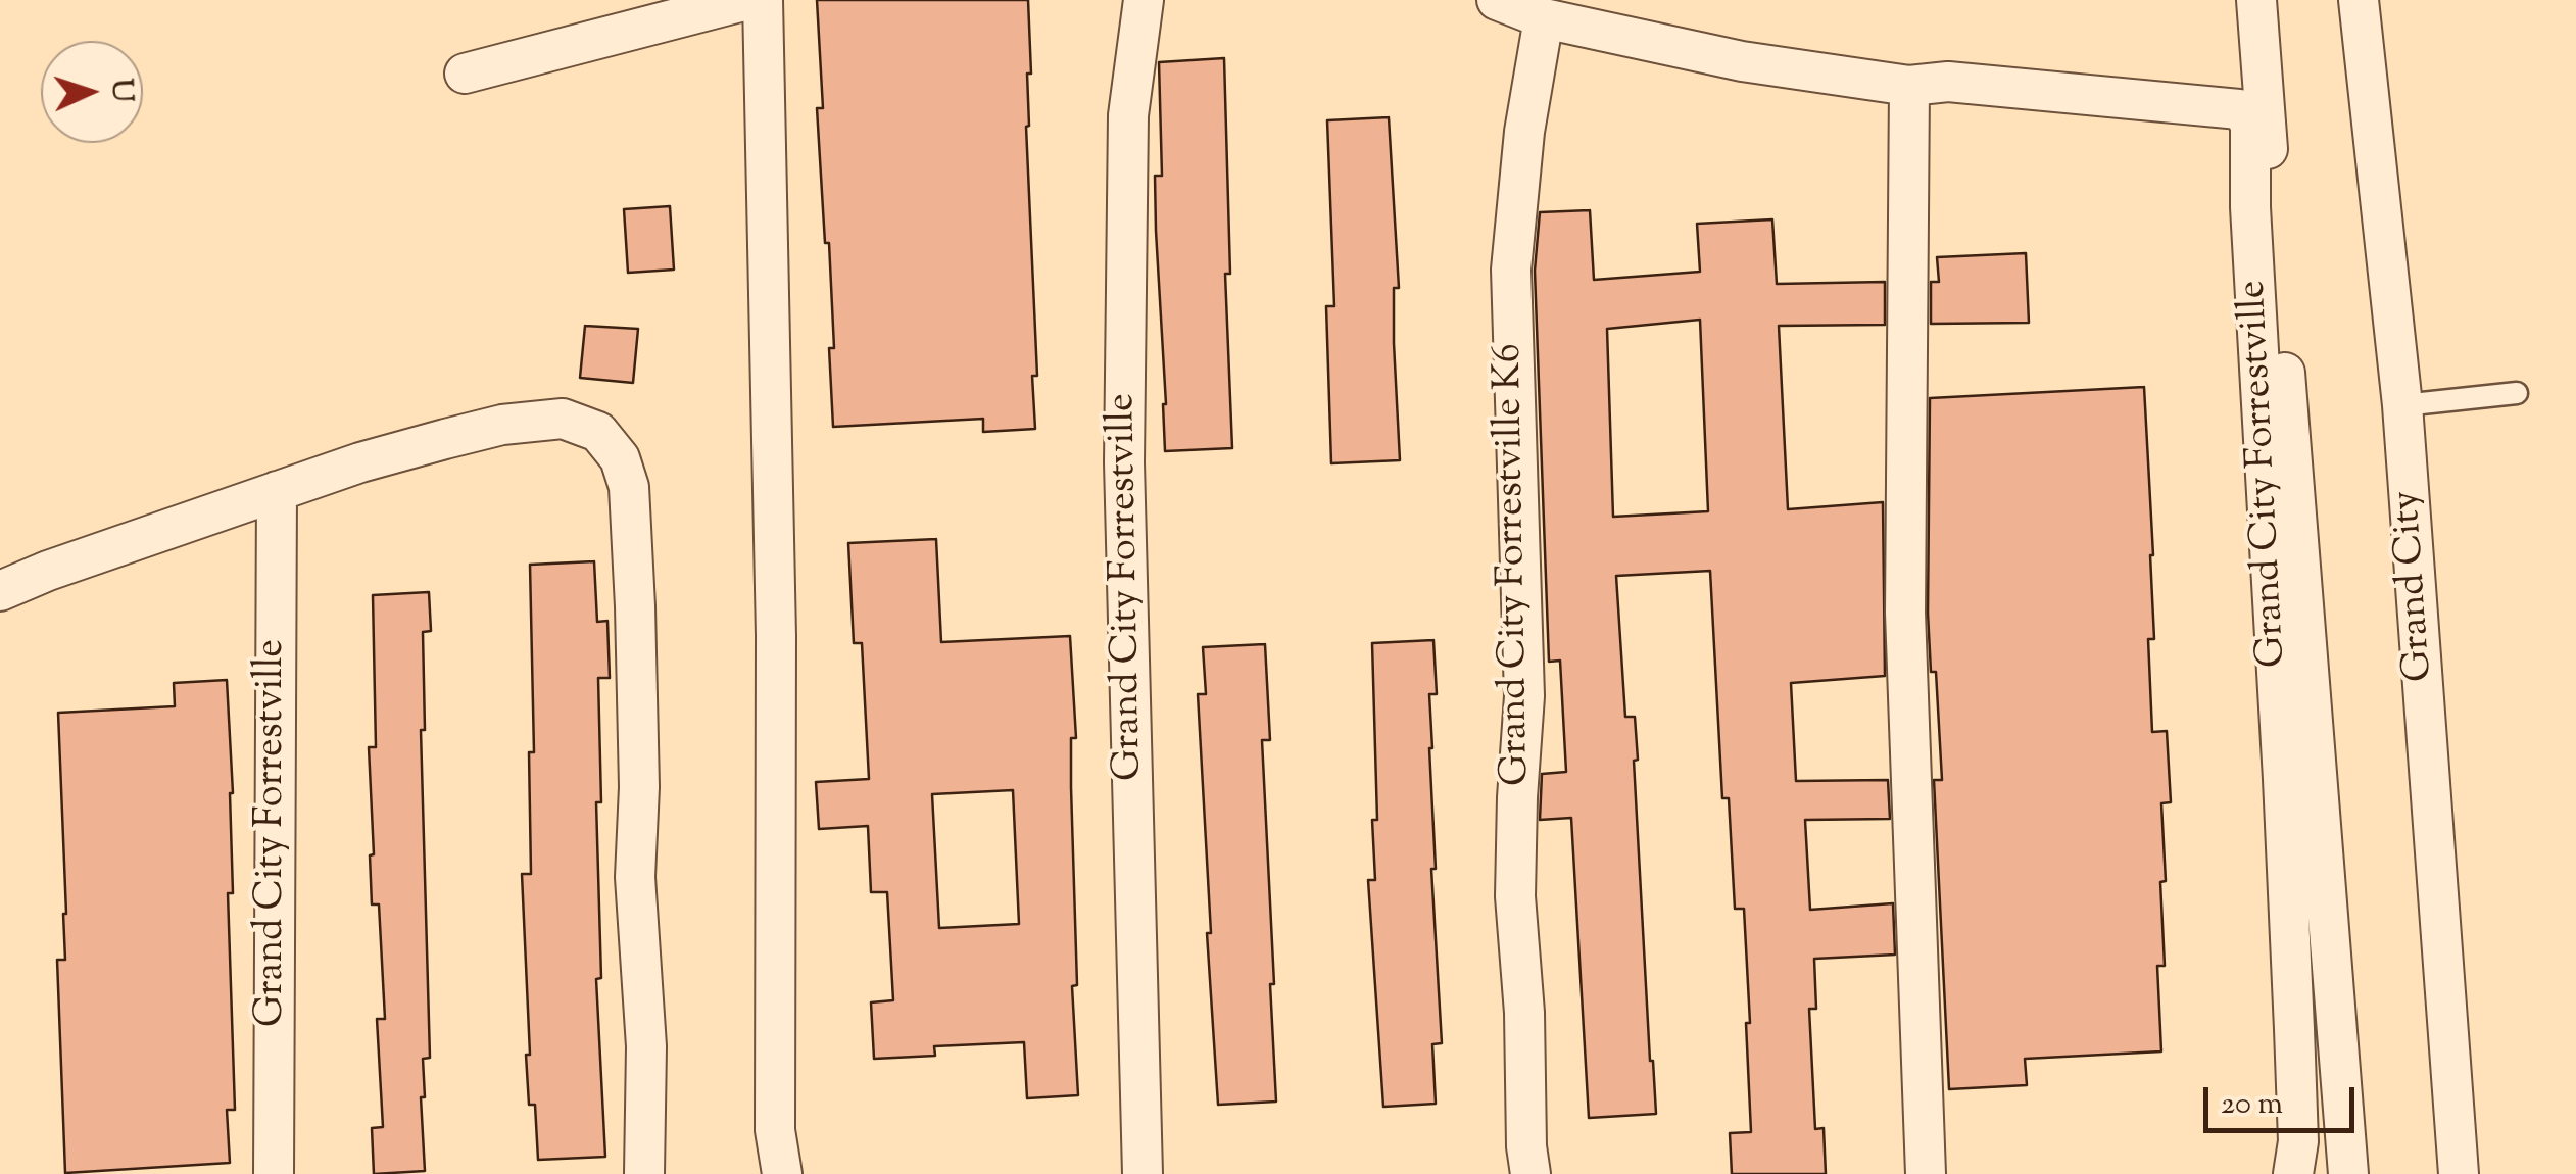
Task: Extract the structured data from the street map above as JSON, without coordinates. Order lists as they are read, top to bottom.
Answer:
{
  "streets": {
    "street": ["Grand City Forrestville", "Grand City Forrestville K6", "Grand City"]
  },
  "crossings": [
    ["Grand City Forrestville", "Grand City Forrestville K6"]
  ],
  "scale_bar": "20 m",
  "north": "right"
}
